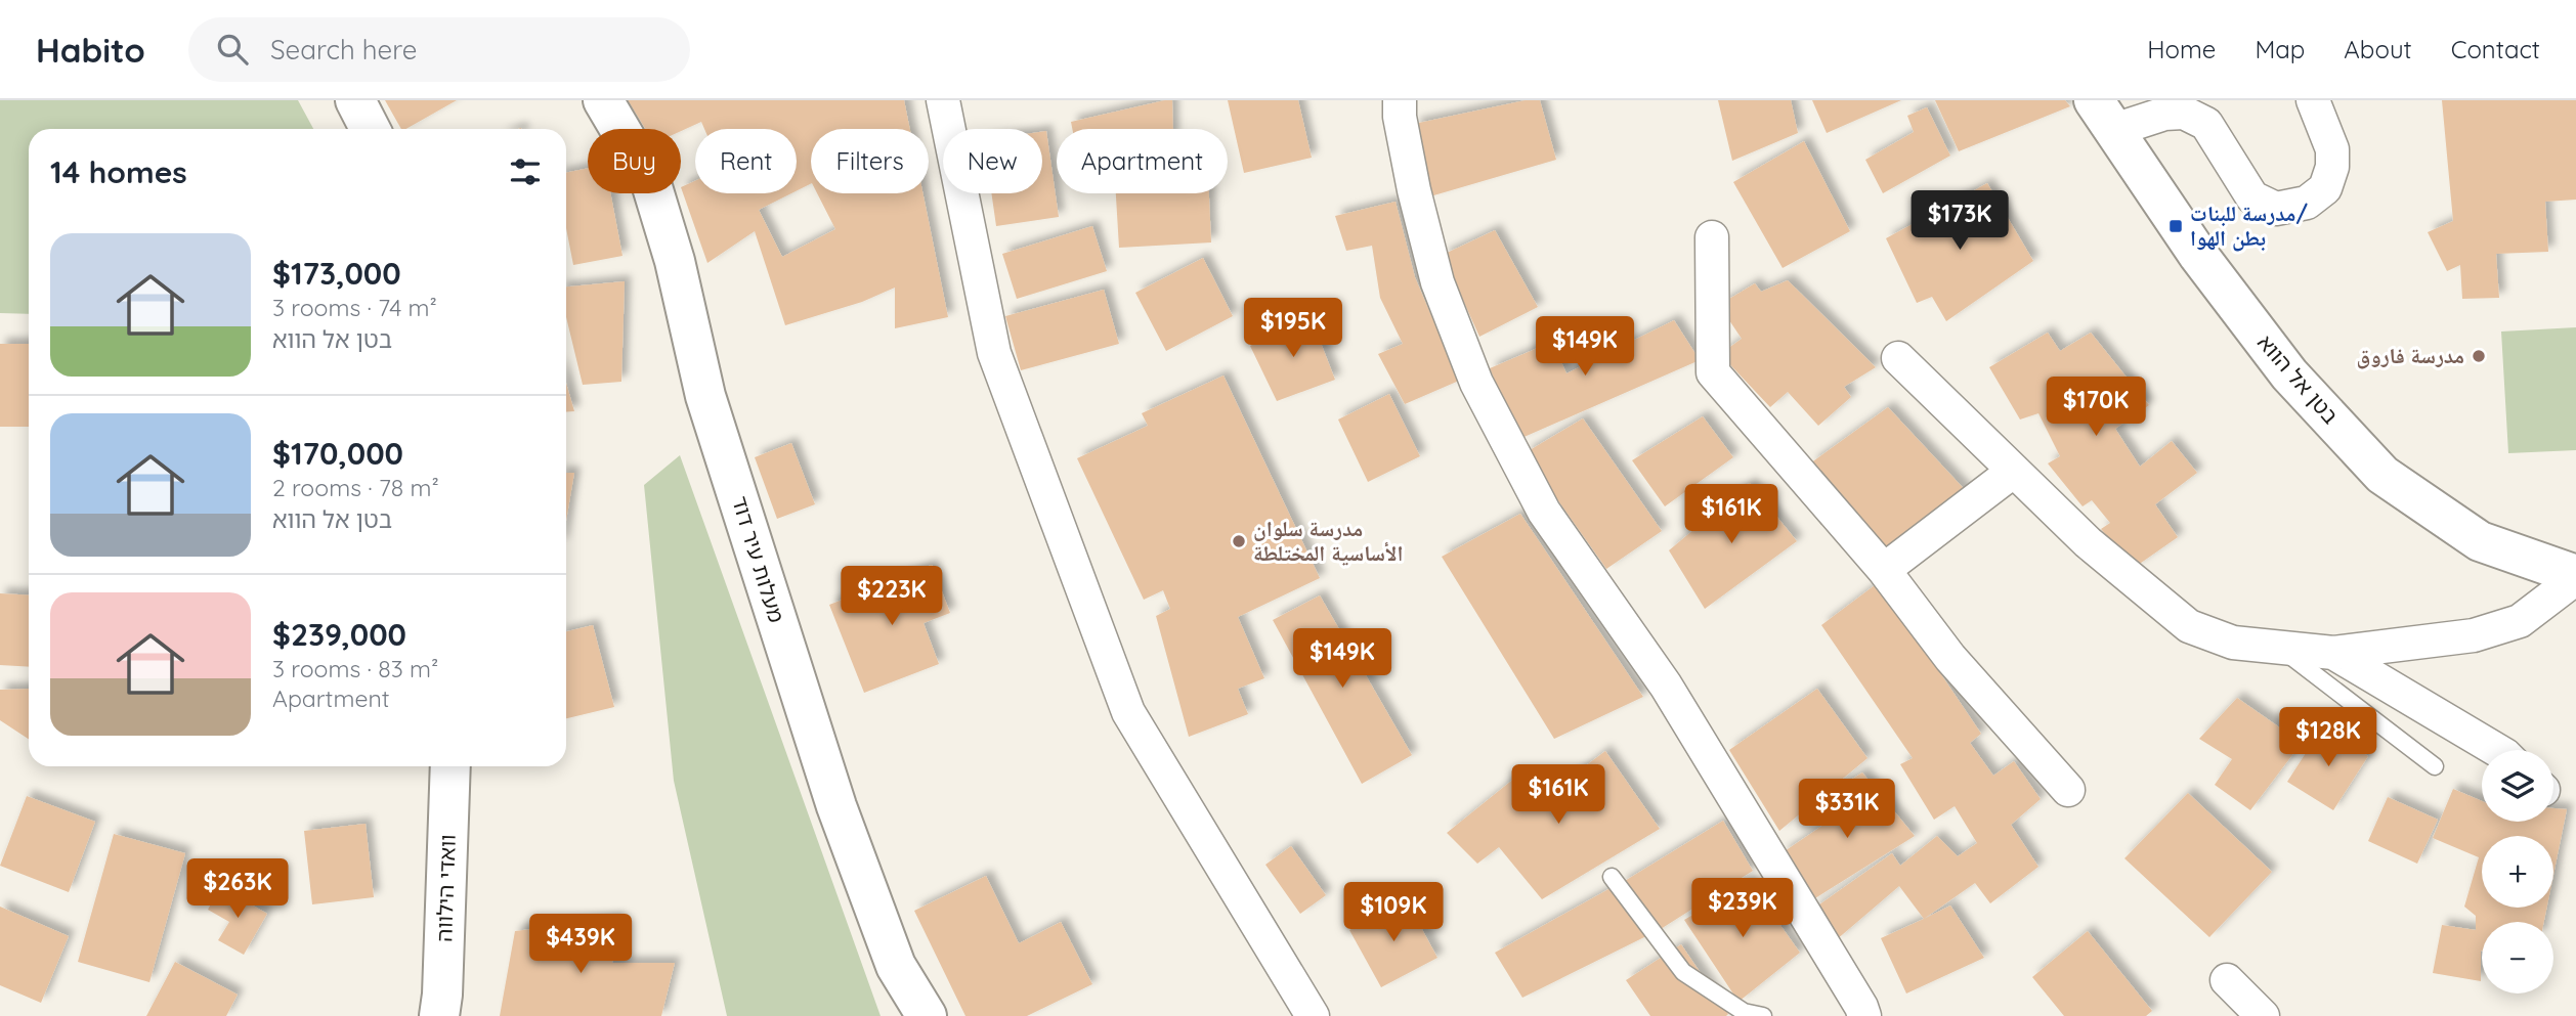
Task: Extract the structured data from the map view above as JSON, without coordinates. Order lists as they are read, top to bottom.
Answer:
{
  "streets": {
    "street": ["בטן אל הווא", "מעלות עיר דוד", "וואדי הילווה"]
  },
  "places": {
    "transit": ["مدرسة للبنات/ بطن الهوا"],
    "other": ["مدرسة فاروق", "مدرسة سلوان الأساسية المختلطة"]
  },
  "page": {
    "header": "Habito",
    "search": "Search here",
    "nav": [
      "Home",
      "Map",
      "About",
      "Contact"
    ],
    "chip": [
      "Buy",
      "Rent",
      "Filters",
      "New",
      "Apartment"
    ],
    "heading": "14 homes",
    "price": [
      "$173K",
      "$195K",
      "$149K",
      "$170K",
      "$161K",
      "$223K",
      "$149K",
      "$128K",
      "$161K",
      "$331K",
      "$263K",
      "$239K",
      "$109K",
      "$439K"
    ],
    "list": [
      {
        "name": "$173,000",
        "note": "3 rooms · 74 m² · בטן אל הווא"
      },
      {
        "name": "$170,000",
        "note": "2 rooms · 78 m² · בטן אל הווא"
      },
      {
        "name": "$239,000",
        "note": "3 rooms · 83 m² · Apartment"
      }
    ],
    "map_buttons": ["+", "−"]
  }
}
